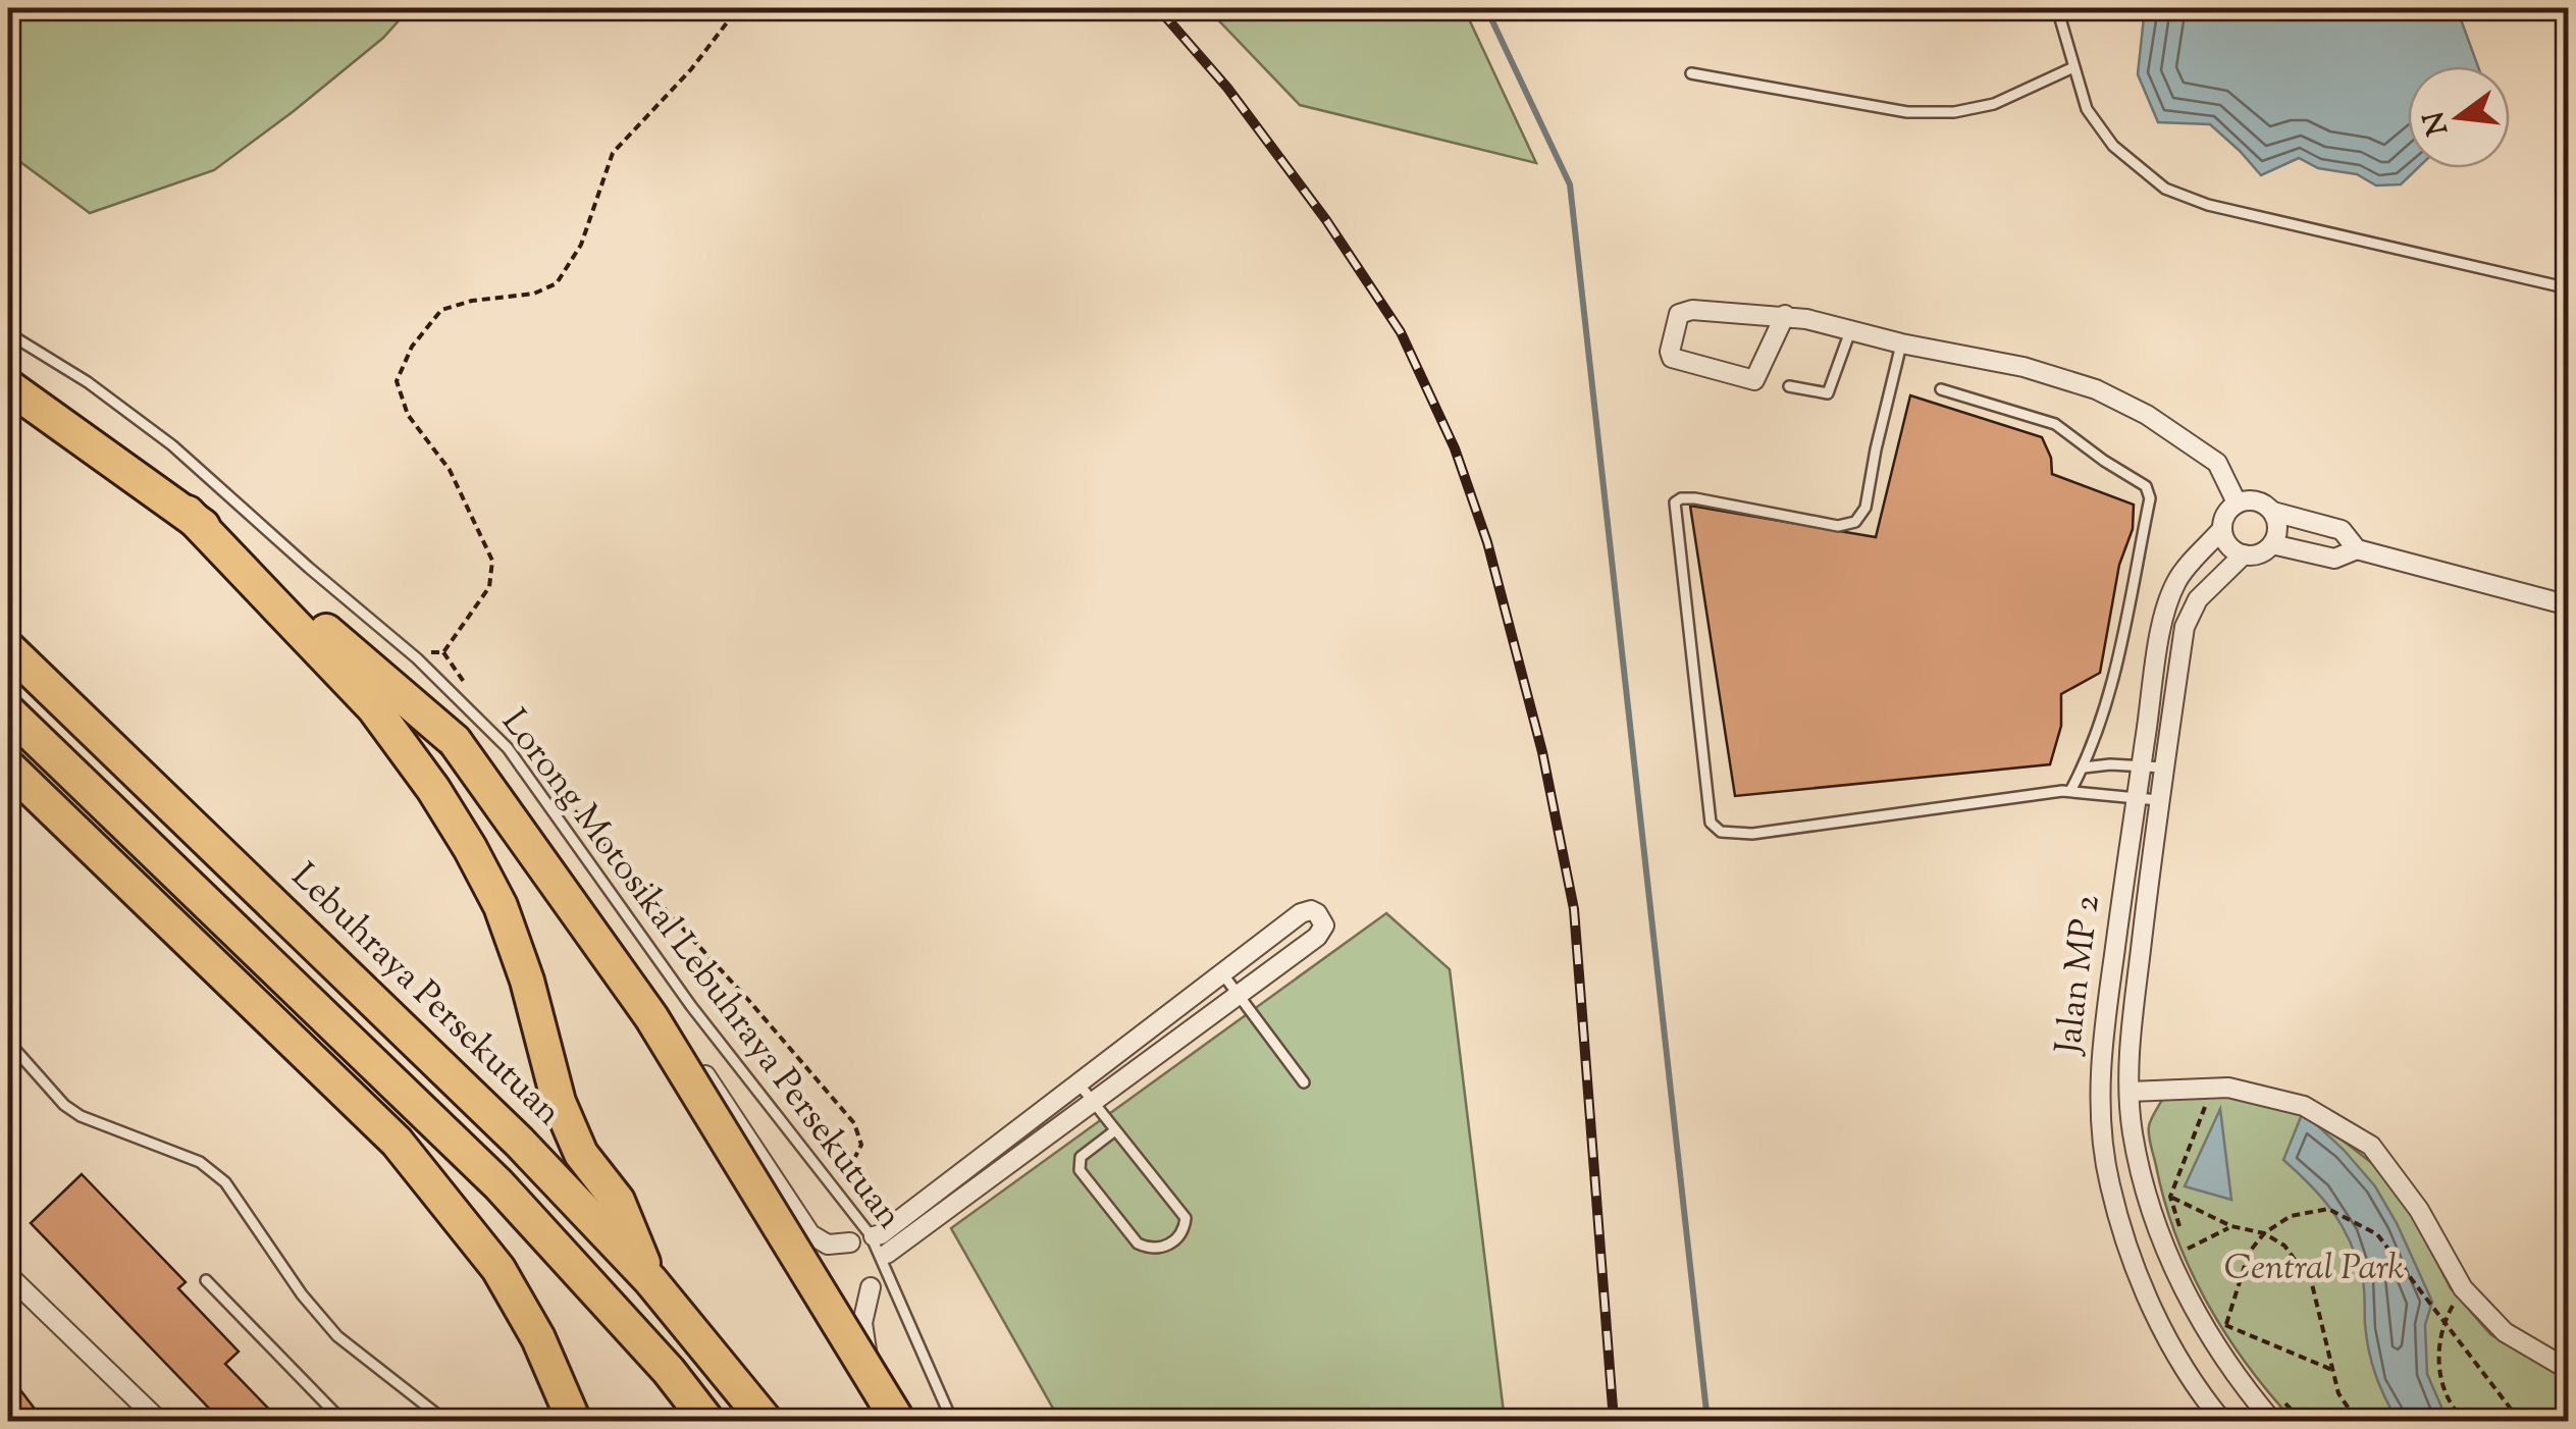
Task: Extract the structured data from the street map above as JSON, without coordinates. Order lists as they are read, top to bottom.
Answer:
{
  "streets": {
    "highway": ["Lebuhraya Persekutuan"],
    "street": ["Jalan MP 2"],
    "lane": ["Lorong Motosikal Lebuhraya Persekutuan"]
  },
  "parks": ["Central Park"],
  "north": "left"
}
